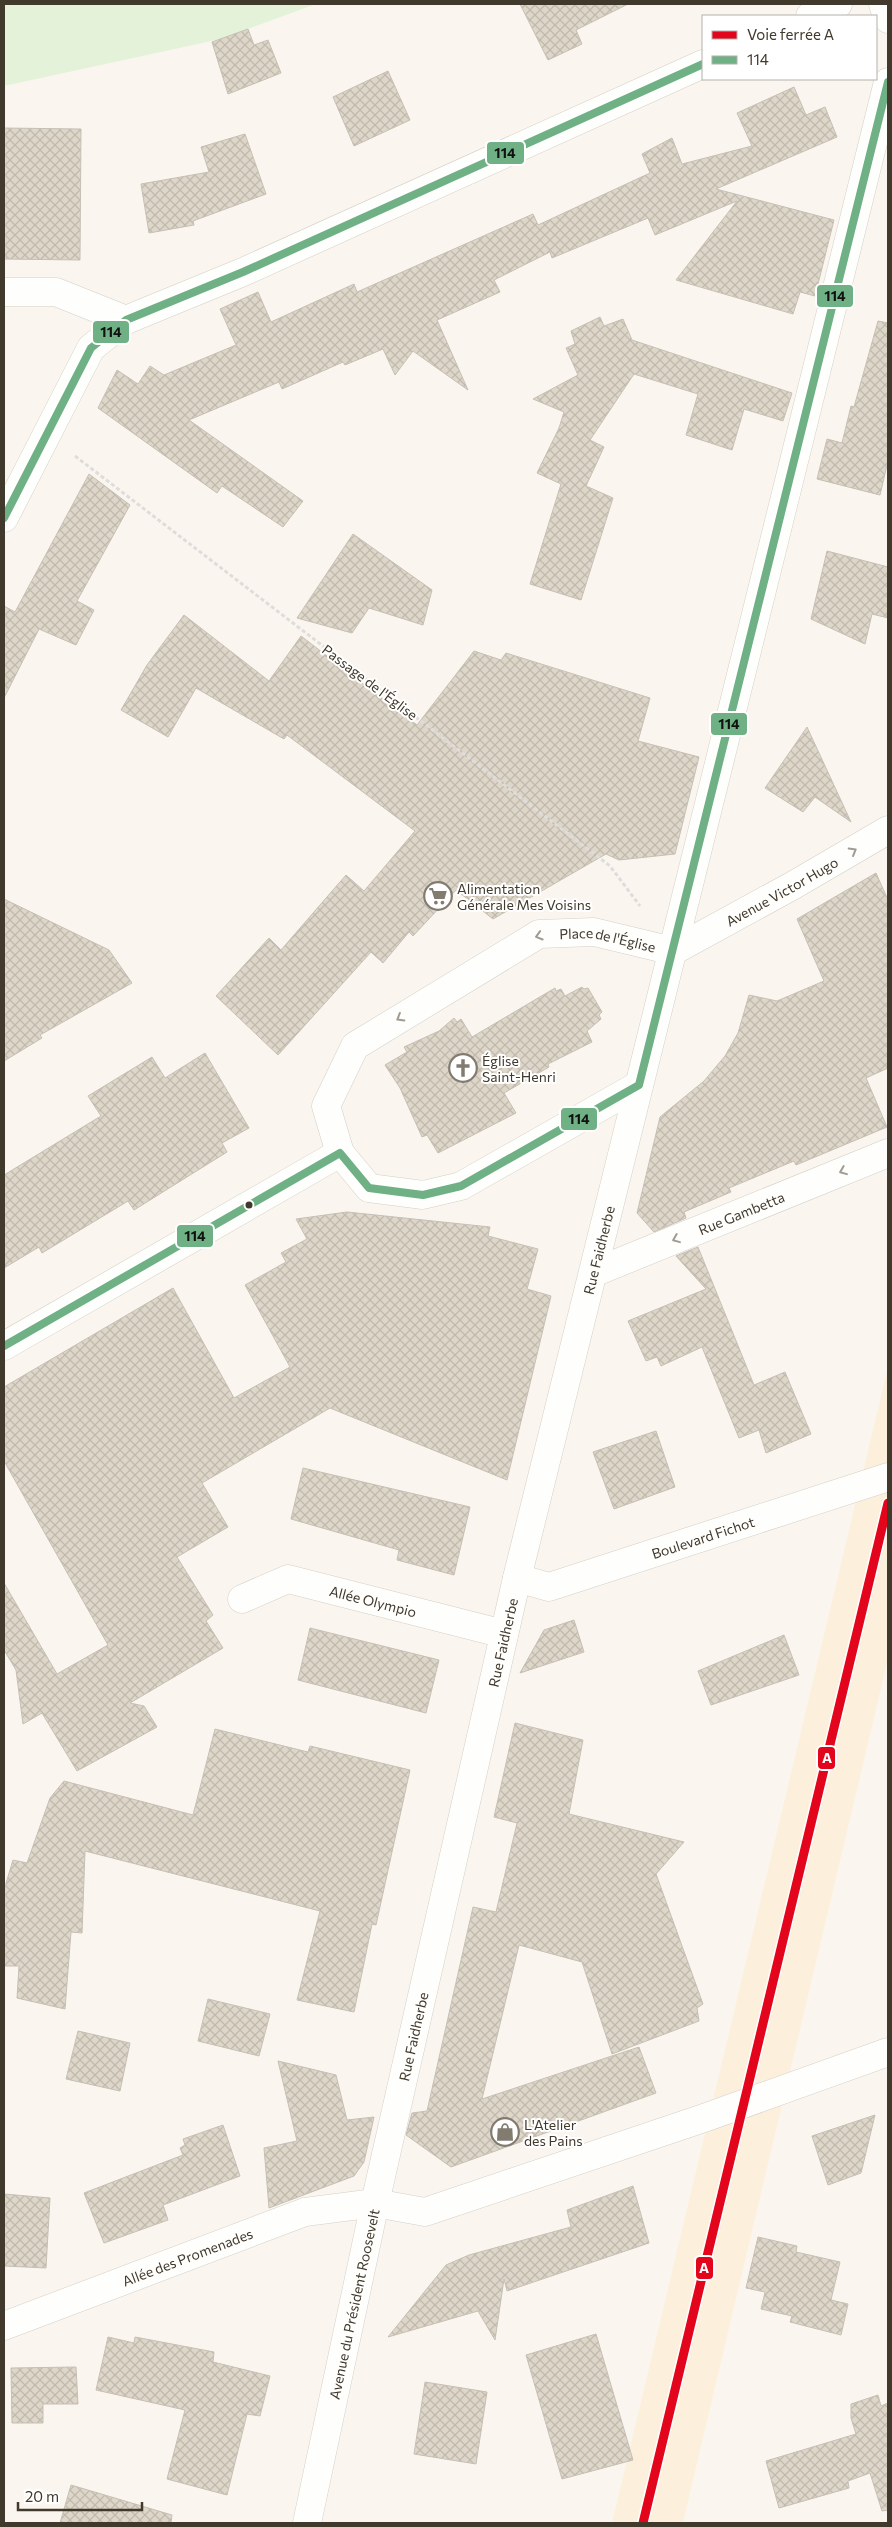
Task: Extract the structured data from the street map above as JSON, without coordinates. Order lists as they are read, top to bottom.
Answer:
{
  "streets": {
    "street": [
      "Avenue Victor Hugo",
      "Place de l'Église",
      "Rue Gambetta",
      "Rue Faidherbe",
      "Boulevard Fichot",
      "Allée Olympio",
      "Allée des Promenades",
      "Avenue du Président Roosevelt"
    ],
    "path": ["Passage de l'Église"]
  },
  "crossings": [
    ["Passage de l'Église", "Avenue Victor Hugo"],
    ["Passage de l'Église", "Place de l'Église"],
    ["Avenue Victor Hugo", "Place de l'Église"],
    ["Place de l'Église", "Rue Faidherbe"],
    ["Rue Gambetta", "Rue Faidherbe"],
    ["Rue Faidherbe", "Boulevard Fichot"],
    ["Rue Faidherbe", "Allée Olympio"],
    ["Rue Faidherbe", "Allée des Promenades"],
    ["Rue Faidherbe", "Avenue du Président Roosevelt"],
    ["Allée des Promenades", "Avenue du Président Roosevelt"]
  ],
  "one_way": ["Avenue Victor Hugo", "Place de l'Église", "Rue Gambetta"],
  "places": {
    "supermarket": ["Alimentation Générale Mes Voisins"],
    "church": ["Église Saint-Henri"],
    "shop": ["L'Atelier des Pains"]
  },
  "lines": ["transit line 114", "rail line A"],
  "legend": ["Voie ferrée A", "114"],
  "scale_bar": "20 m"
}
